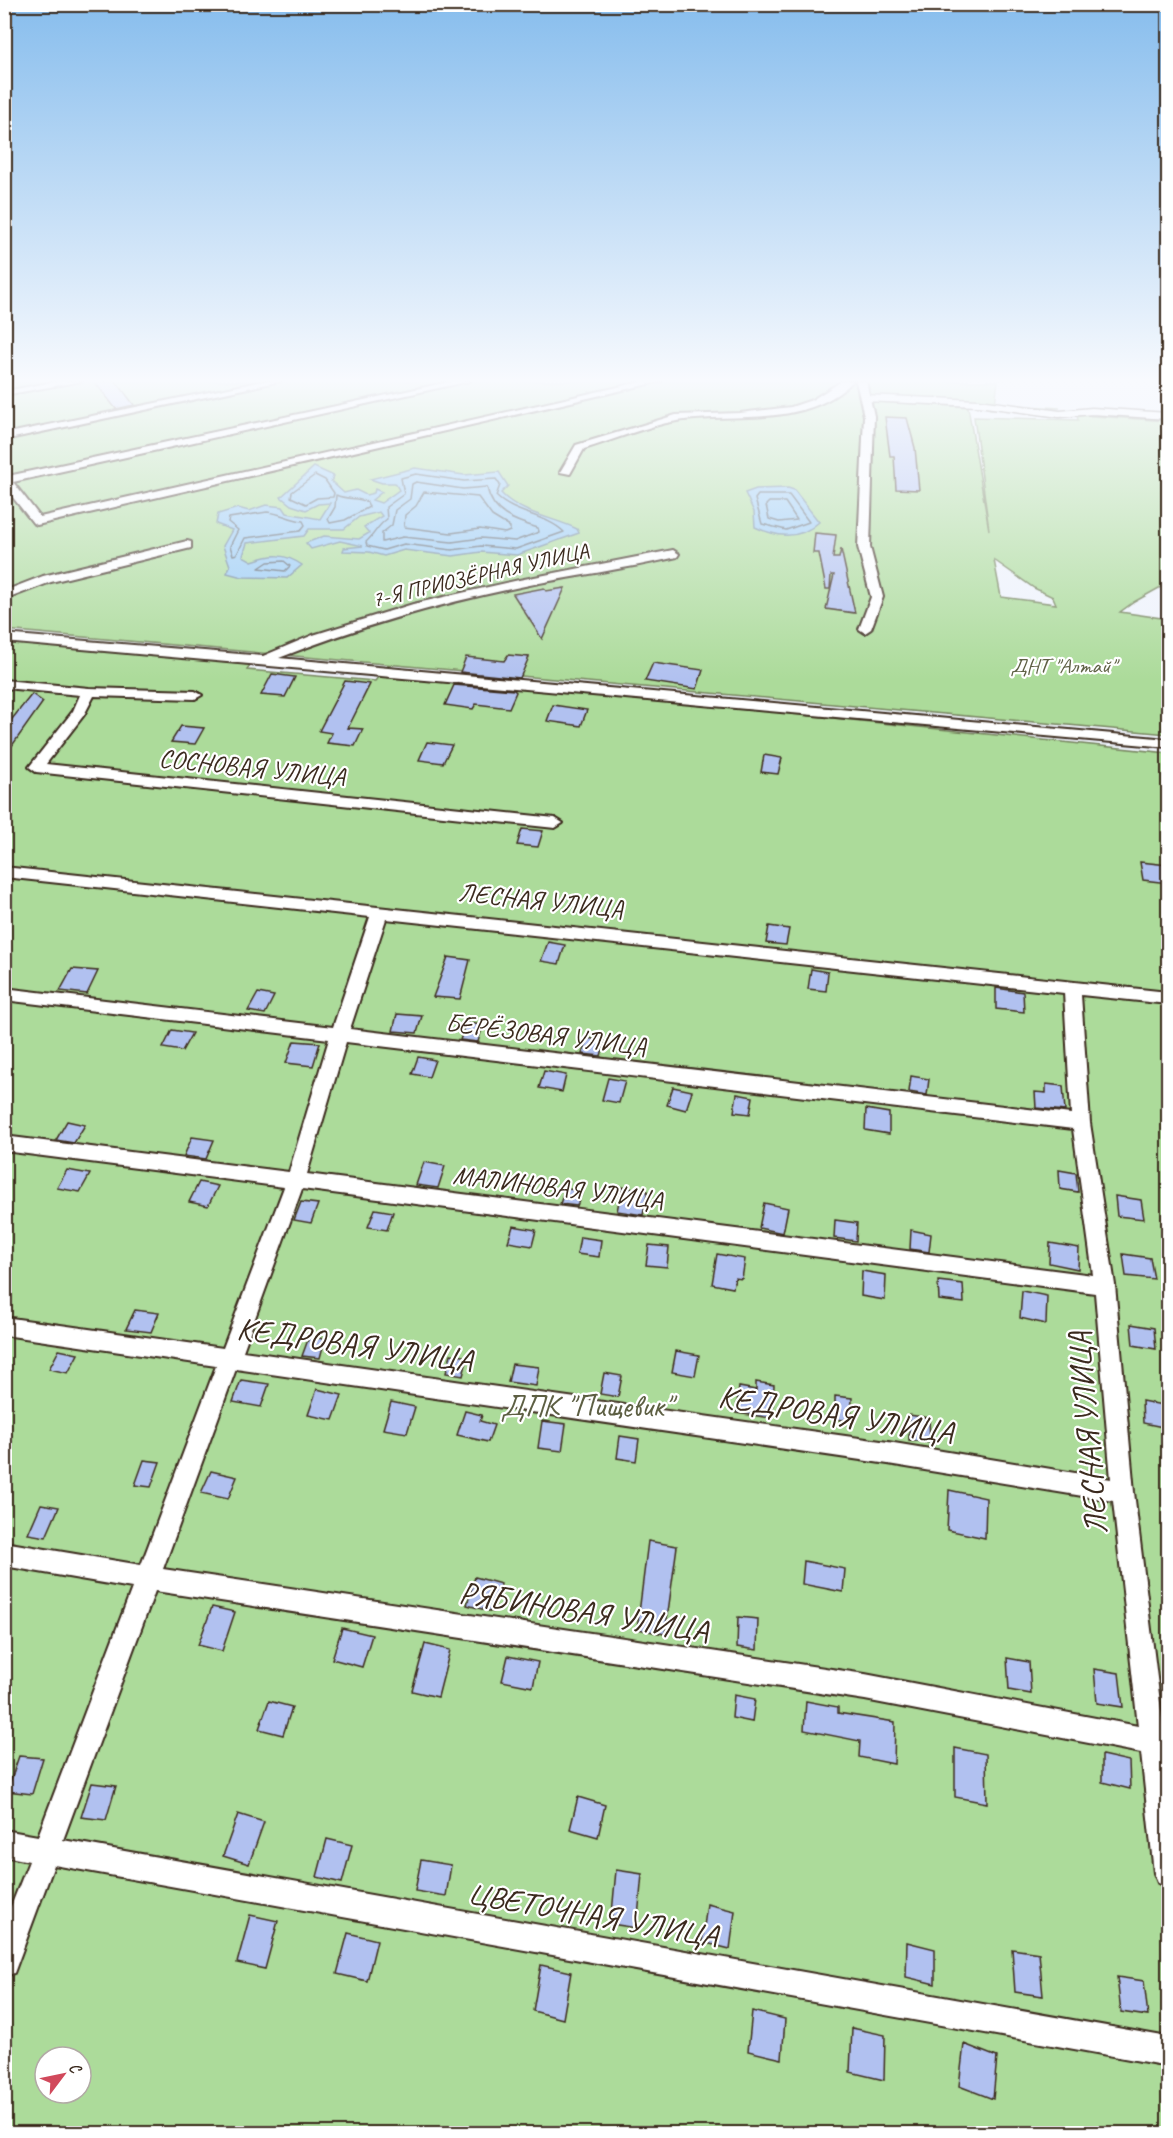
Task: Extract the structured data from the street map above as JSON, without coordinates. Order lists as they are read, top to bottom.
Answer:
{
  "streets": {
    "street": [
      "7-Я ПРИОЗЁРНАЯ УЛИЦА",
      "СОСНОВАЯ УЛИЦА",
      "ЛЕСНАЯ УЛИЦА",
      "БЕРЁЗОВАЯ УЛИЦА",
      "МАЛИНОВАЯ УЛИЦА",
      "КЕДРОВАЯ УЛИЦА",
      "РЯБИНОВАЯ УЛИЦА",
      "ЦВЕТОЧНАЯ УЛИЦА"
    ]
  },
  "crossings": [
    ["ЛЕСНАЯ УЛИЦА", "БЕРЁЗОВАЯ УЛИЦА"],
    ["ЛЕСНАЯ УЛИЦА", "МАЛИНОВАЯ УЛИЦА"],
    ["ЛЕСНАЯ УЛИЦА", "КЕДРОВАЯ УЛИЦА"],
    ["ЛЕСНАЯ УЛИЦА", "РЯБИНОВАЯ УЛИЦА"]
  ],
  "parks": ["ДНТ \"Алтай\"", "ДПК \"Пищевик\""],
  "north": "top right"
}
